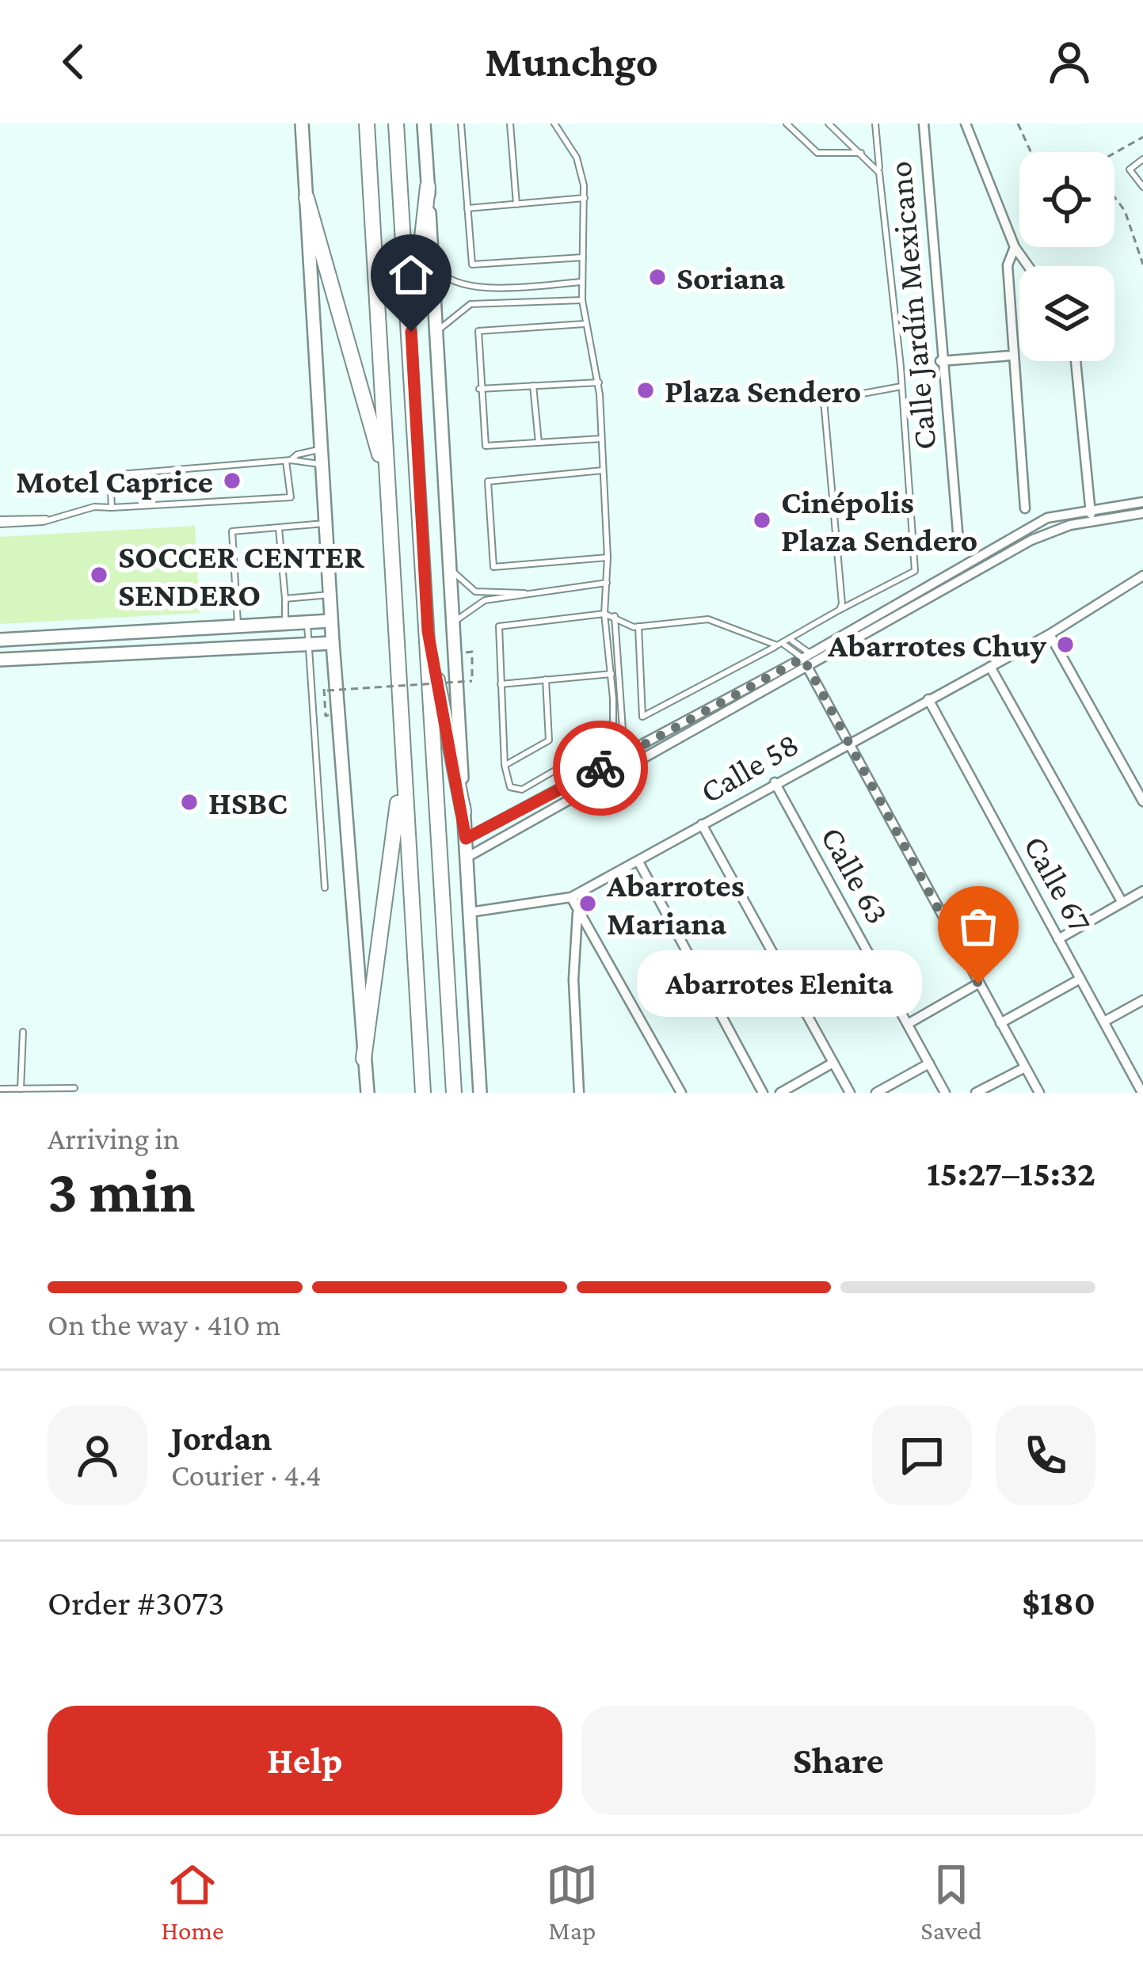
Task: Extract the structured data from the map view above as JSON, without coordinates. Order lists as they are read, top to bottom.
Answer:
{
  "streets": {
    "street": [
      "Calle Jardín Mexicano",
      "Calle 58",
      "Calle 63",
      "Calle 67"
    ]
  },
  "crossings": [
    ["Calle 58", "Calle 63"],
    ["Calle 58", "Calle 67"]
  ],
  "places": [
    "Soriana",
    "Plaza Sendero",
    "Motel Caprice",
    "Cinépolis Plaza Sendero",
    "SOCCER CENTER SENDERO",
    "Abarrotes Chuy",
    "HSBC",
    "Abarrotes Mariana",
    "Abarrotes Elenita"
  ],
  "page": {
    "header": "Munchgo",
    "bubble": "Abarrotes Elenita",
    "heading": ["3 min", "Arriving in", "15:27–15:32"],
    "panel": [
      "Jordan",
      "Courier · 4.4",
      "Order #3073",
      "$180"
    ],
    "bar": "On the way · 410 m",
    "buttons": ["Help", "Share"],
    "tabs": ["Home", "Map", "Saved"]
  }
}
